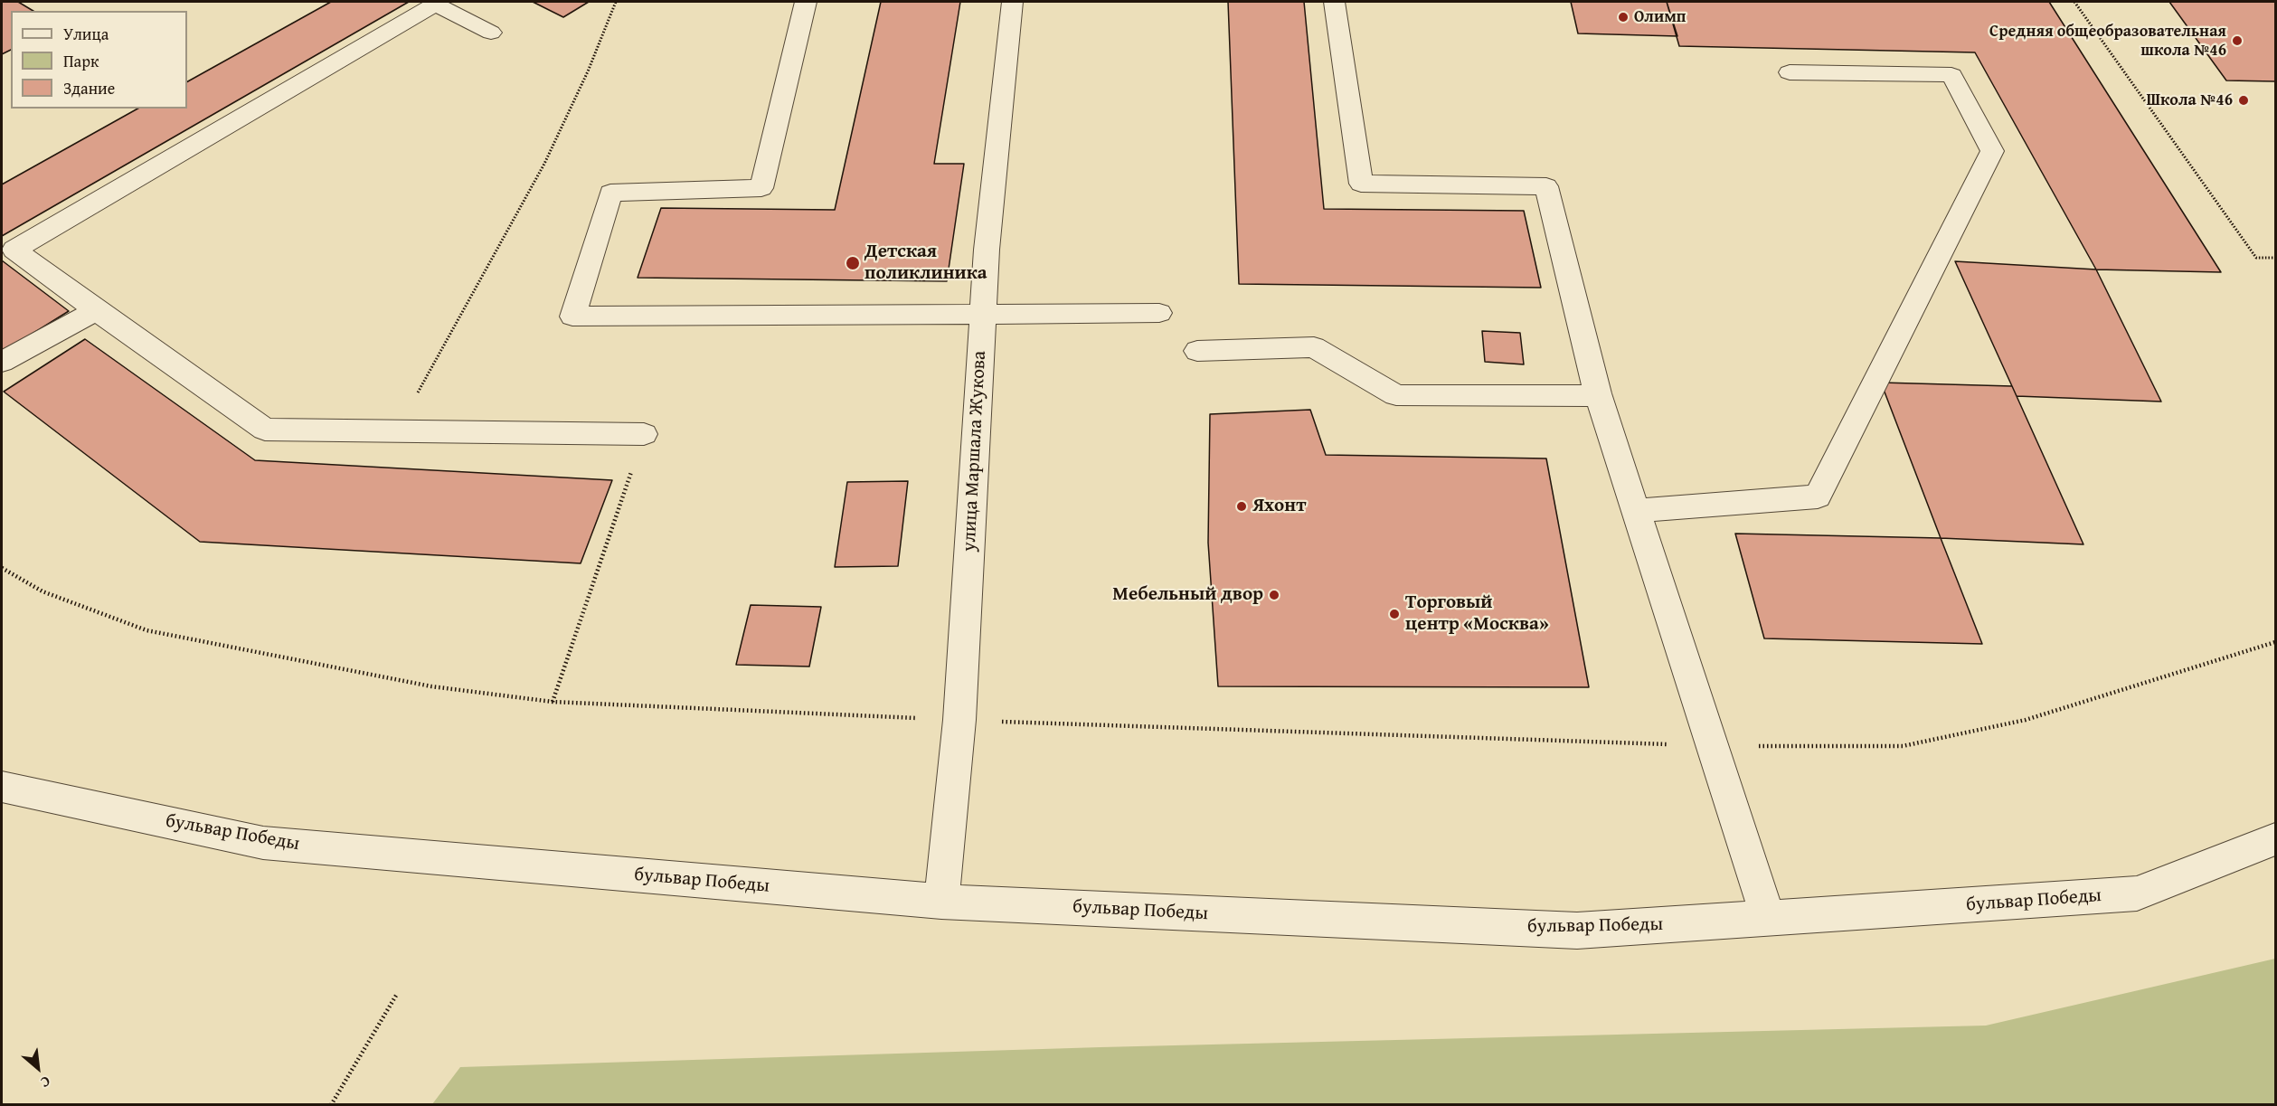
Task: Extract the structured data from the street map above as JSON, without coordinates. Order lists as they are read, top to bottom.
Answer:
{
  "streets": {
    "street": ["улица Маршала Жукова", "бульвар Победы"]
  },
  "crossings": [
    ["улица Маршала Жукова", "бульвар Победы"]
  ],
  "places": [
    "Олимп",
    "Средняя общеобразовательная школа №46",
    "Школа №46",
    "Детская поликлиника",
    "Яхонт",
    "Мебельный двор",
    "Торговый центр «Москва»"
  ],
  "legend": ["Улица", "Парк", "Здание"],
  "north": "bottom right"
}
